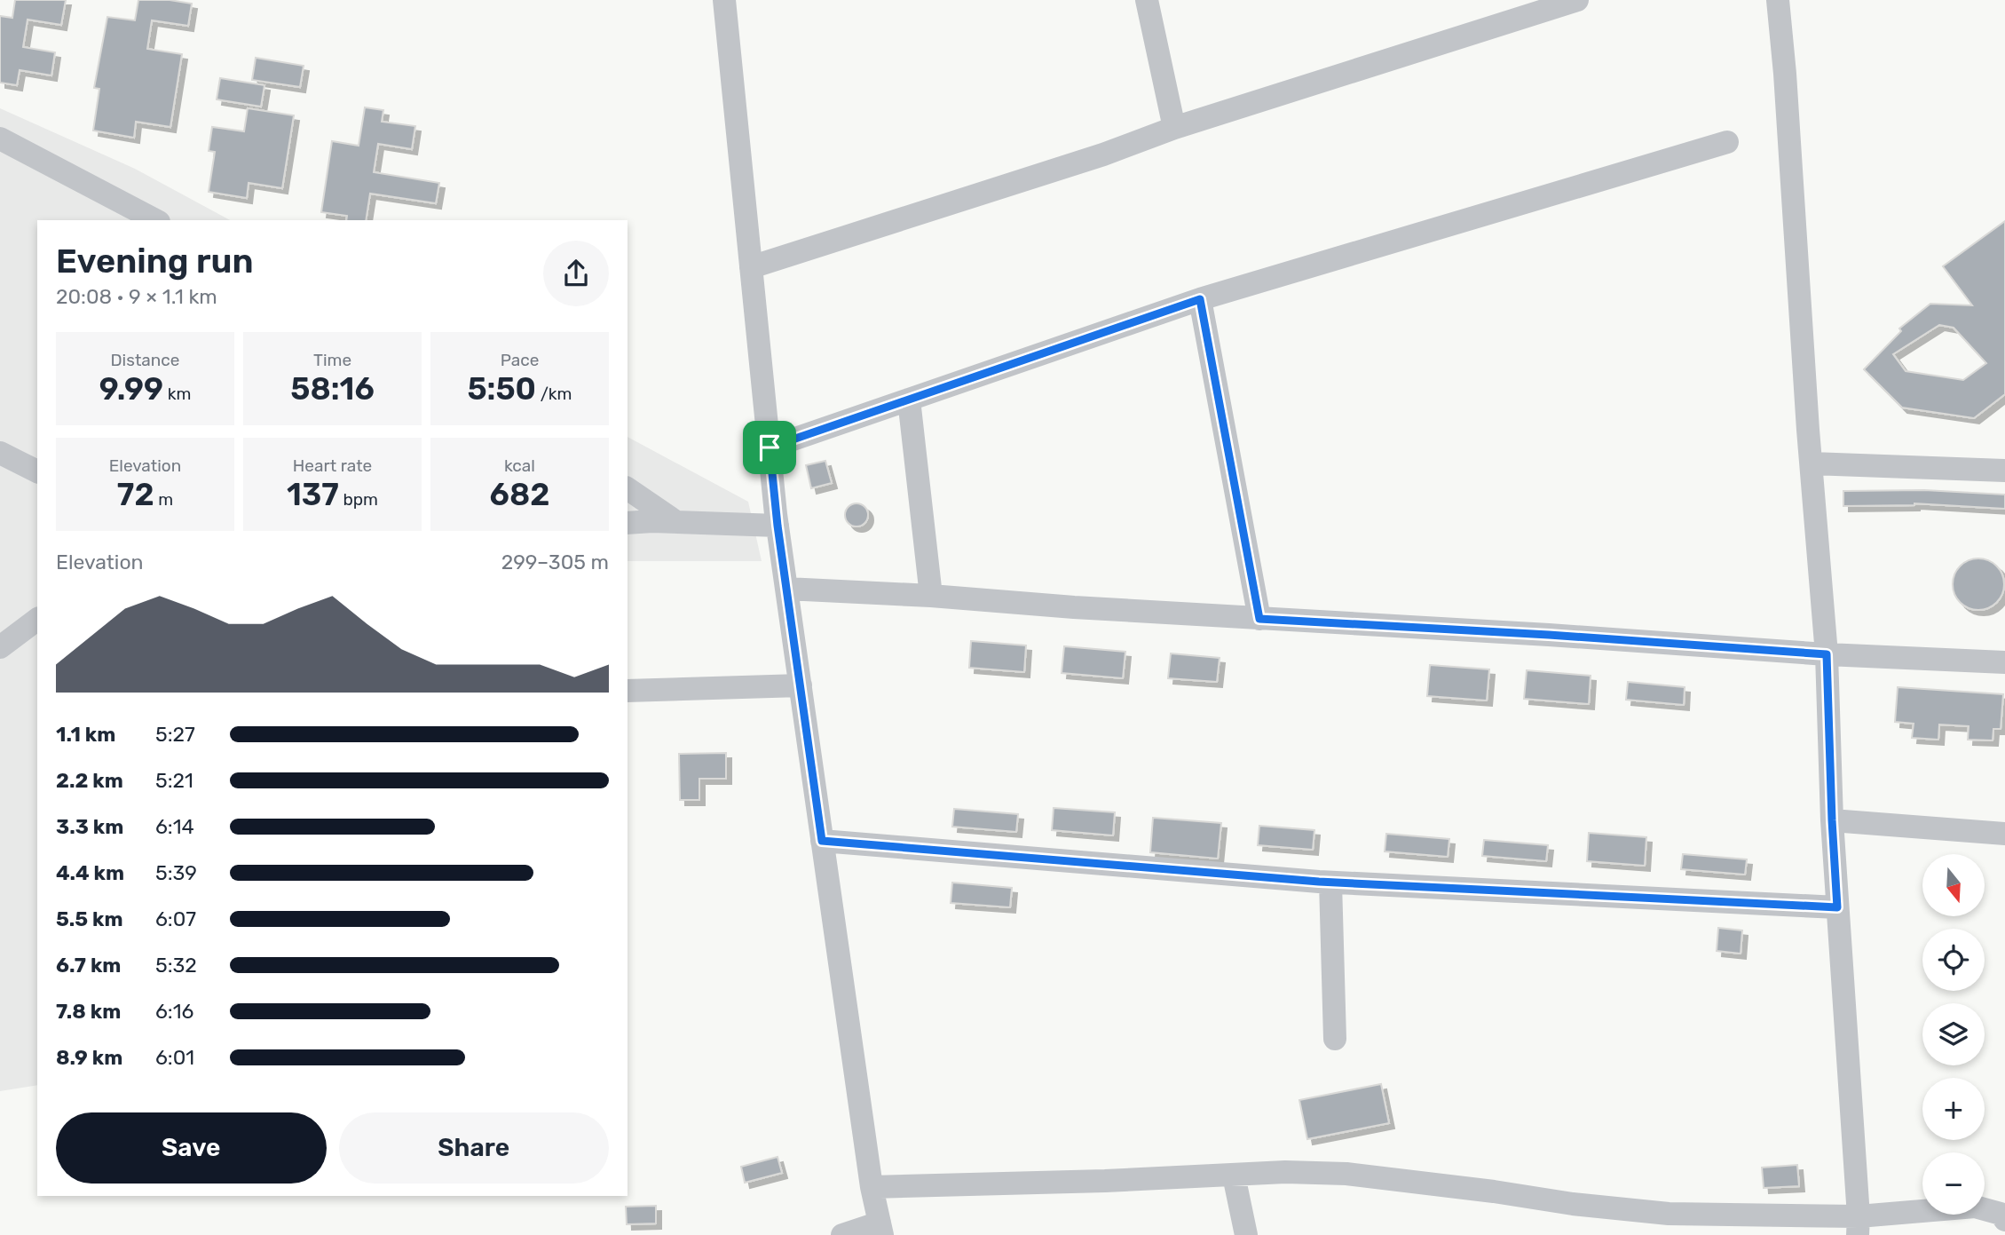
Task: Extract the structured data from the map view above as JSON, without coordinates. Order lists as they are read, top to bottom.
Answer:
{
  "north": "bottom",
  "page": {
    "heading": ["Evening run", "20:08 · 9 × 1.1 km"],
    "stats": [
      ["Distance", "9.99 km"],
      ["Time", "58:16"],
      ["Pace", "5:50 /km"],
      ["Elevation", "72 m"],
      ["Heart rate", "137 bpm"],
      ["kcal", "682"]
    ],
    "chart": ["Elevation", "299–305 m"],
    "list": [
      {
        "name": "1.1 km",
        "note": "5:27"
      },
      {
        "name": "2.2 km",
        "note": "5:21"
      },
      {
        "name": "3.3 km",
        "note": "6:14"
      },
      {
        "name": "4.4 km",
        "note": "5:39"
      },
      {
        "name": "5.5 km",
        "note": "6:07"
      },
      {
        "name": "6.7 km",
        "note": "5:32"
      },
      {
        "name": "7.8 km",
        "note": "6:16"
      },
      {
        "name": "8.9 km",
        "note": "6:01"
      }
    ],
    "map_buttons": ["+", "−"],
    "buttons": ["Save", "Share"]
  }
}
